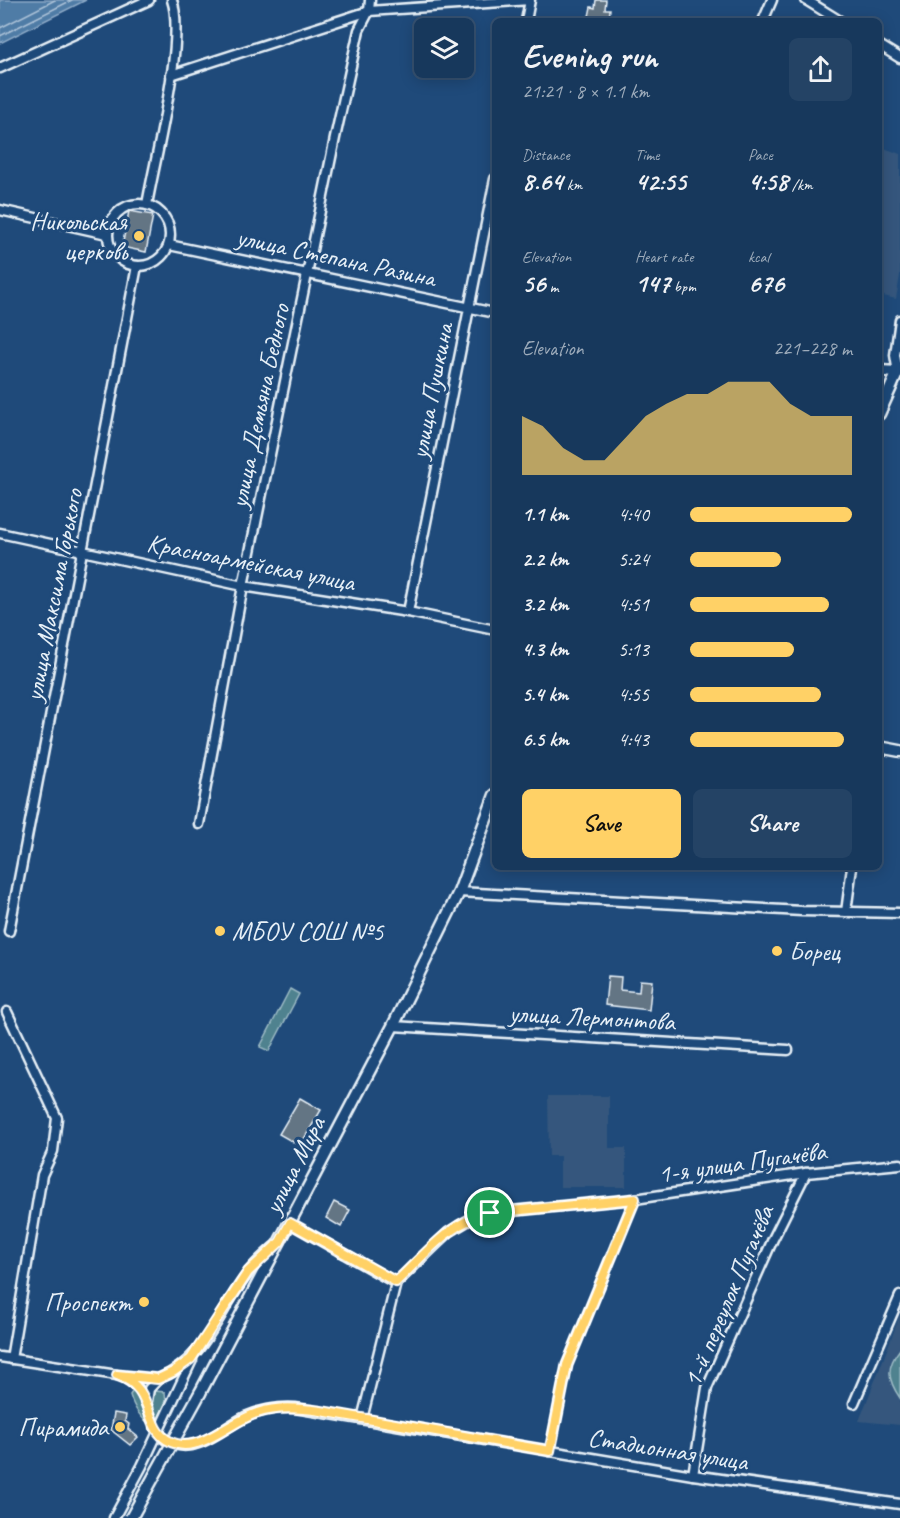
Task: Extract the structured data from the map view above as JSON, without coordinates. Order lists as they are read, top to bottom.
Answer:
{
  "streets": {
    "main road": ["улица Мира"],
    "street": [
      "улица Степана Разина",
      "улица Пушкина",
      "улица Демьяна Бедного",
      "Красноармейская улица",
      "улица Максима Горького",
      "улица Лермонтова",
      "1-я улица Пугачёва",
      "1-й переулок Пугачёва",
      "Стадионная улица"
    ]
  },
  "crossings": [
    ["улица Степана Разина", "улица Пушкина"],
    ["улица Степана Разина", "улица Демьяна Бедного"],
    ["улица Степана Разина", "улица Максима Горького"],
    ["улица Пушкина", "Красноармейская улица"],
    ["улица Демьяна Бедного", "Красноармейская улица"],
    ["Красноармейская улица", "улица Максима Горького"],
    ["улица Лермонтова", "улица Мира"],
    ["1-я улица Пугачёва", "1-й переулок Пугачёва"],
    ["1-й переулок Пугачёва", "Стадионная улица"]
  ],
  "places": [
    "Никольская церковь",
    "МБОУ СОШ №5",
    "Борец",
    "Проспект",
    "Пирамида"
  ],
  "page": {
    "heading": ["Evening run", "21:21 · 8 × 1.1 km"],
    "stats": [
      ["Distance", "8.64 km"],
      ["Time", "42:55"],
      ["Pace", "4:58 /km"],
      ["Elevation", "56 m"],
      ["Heart rate", "147 bpm"],
      ["kcal", "676"]
    ],
    "chart": ["Elevation", "221–228 m"],
    "list": [
      {
        "name": "1.1 km",
        "note": "4:40"
      },
      {
        "name": "2.2 km",
        "note": "5:24"
      },
      {
        "name": "3.2 km",
        "note": "4:51"
      },
      {
        "name": "4.3 km",
        "note": "5:13"
      },
      {
        "name": "5.4 km",
        "note": "4:55"
      },
      {
        "name": "6.5 km",
        "note": "4:43"
      }
    ],
    "buttons": ["Save", "Share"]
  }
}
